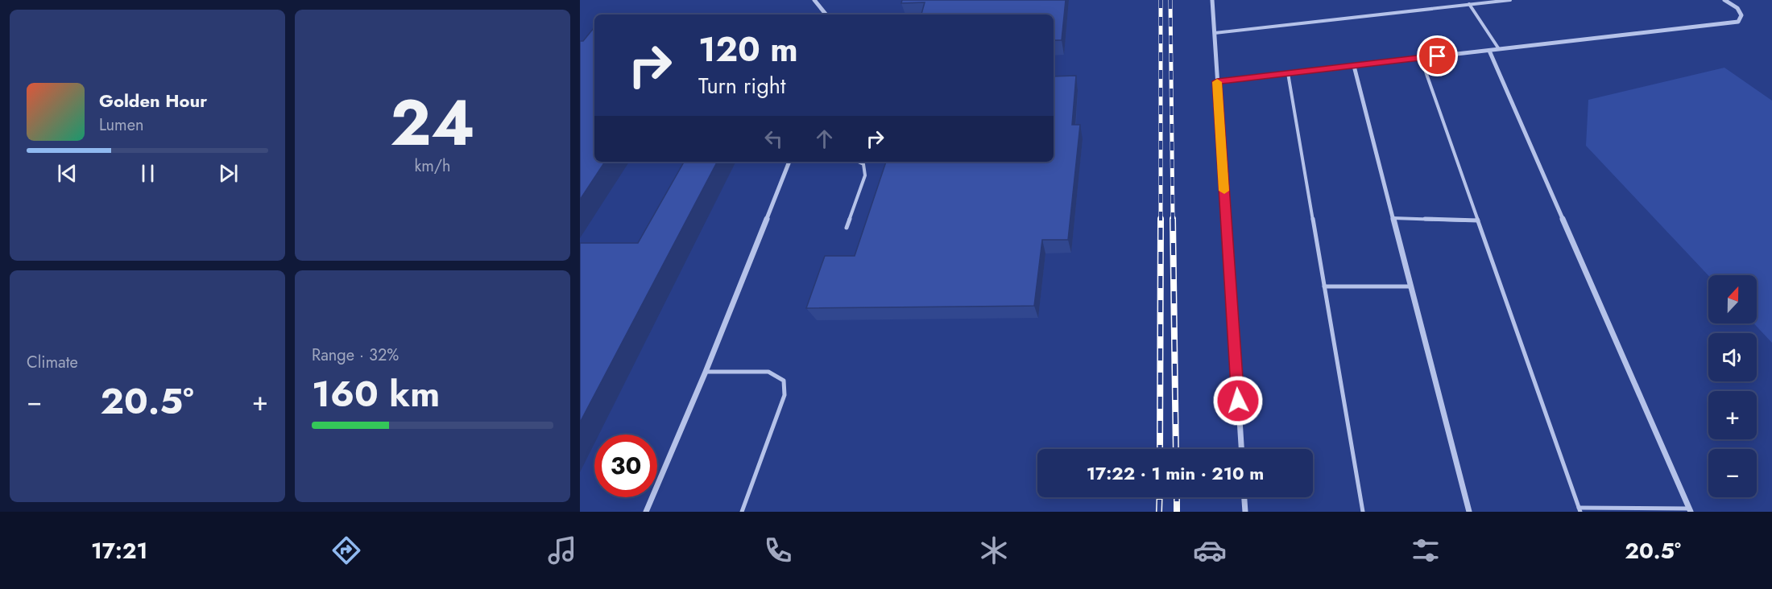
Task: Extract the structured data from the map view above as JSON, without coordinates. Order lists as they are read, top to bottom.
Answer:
{
  "north": "top",
  "page": {
    "tile": [
      ["24", "km/h"],
      "Climate",
      ["Range · 32%", "160 km"]
    ],
    "turn": ["120 m", "Turn right"],
    "song": ["Golden Hour", "Lumen"],
    "map_buttons": ["+", "−"],
    "heat": ["−", "20.5°", "+"],
    "limit": "30",
    "trip": "17:22 · 1 min · 210 m",
    "tabs": ["17:21", "20.5°"]
  }
}
